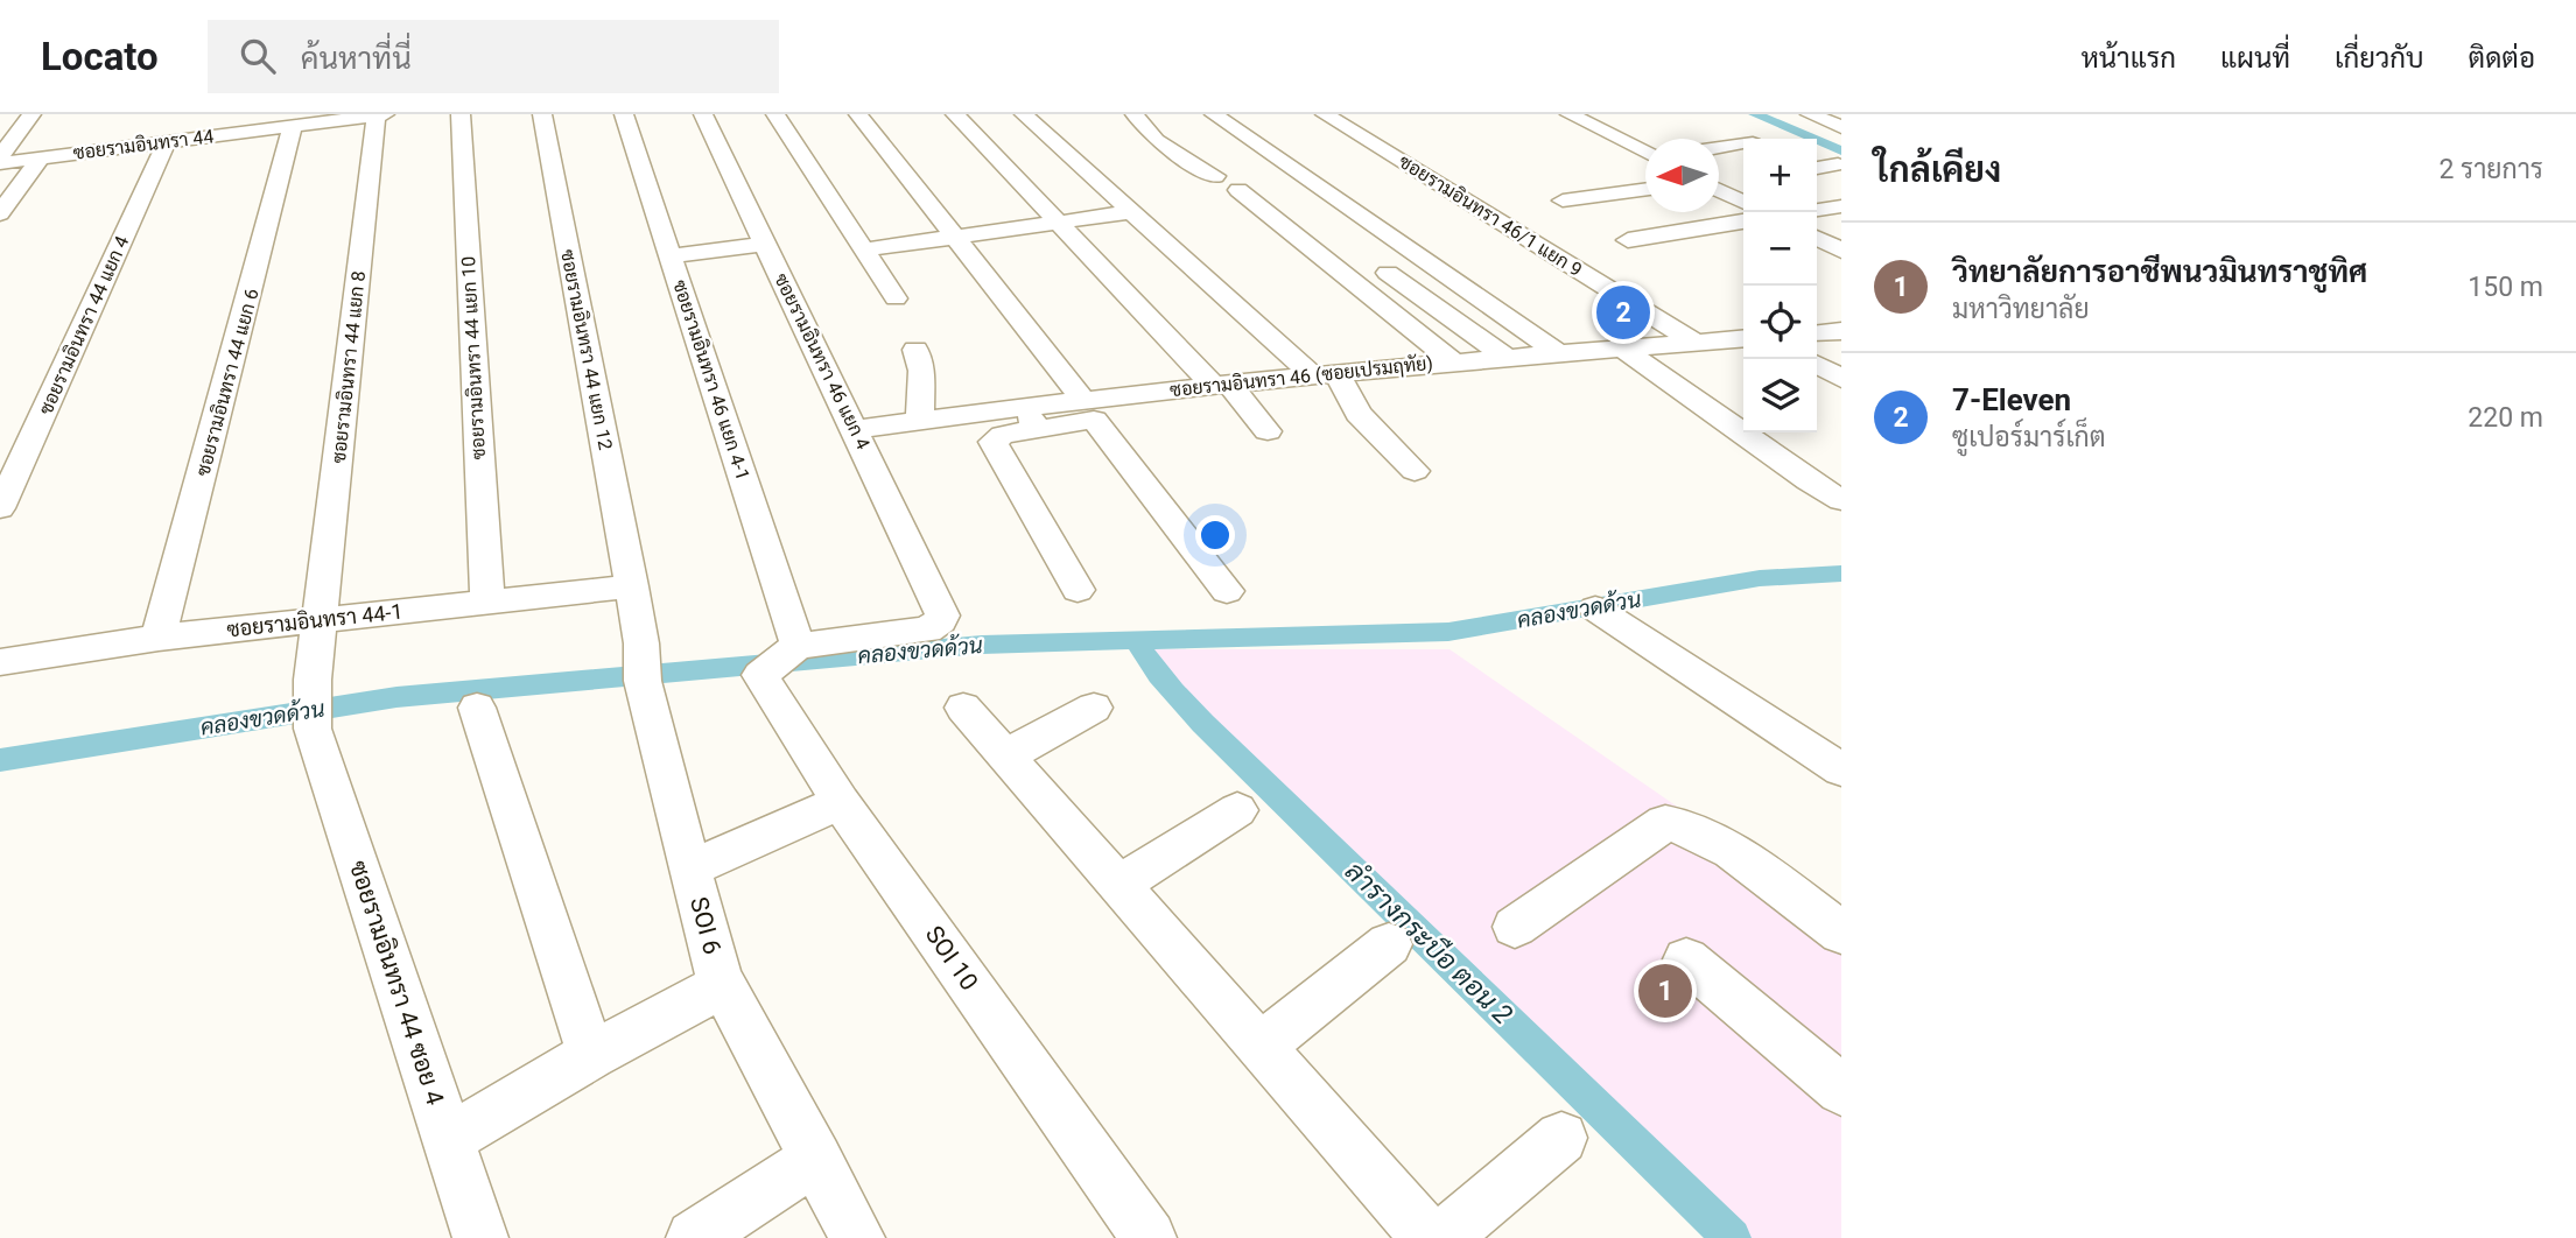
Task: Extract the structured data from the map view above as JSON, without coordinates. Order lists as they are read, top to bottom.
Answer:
{
  "streets": {
    "street": [
      "ซอยรามอินทรา 44",
      "ซอยรามอินทรา 46/1 แยก 9",
      "ซอยรามอินทรา 44 แยก 4",
      "ซอยรามอินทรา 44 แยก 12",
      "ซอยรามอินทรา 44 แยก 10",
      "ซอยรามอินทรา 46 แยก 4",
      "ซอยรามอินทรา 44 แยก 8",
      "ซอยรามอินทรา 46 (ซอยเปรมฤทัย)",
      "ซอยรามอินทรา 46 แยก 4-1",
      "ซอยรามอินทรา 44 แยก 6",
      "ซอยรามอินทรา 44-1",
      "SOI 6",
      "SOI 10",
      "ซอยรามอินทรา 44 ซอย 4"
    ]
  },
  "crossings": [
    ["ซอยรามอินทรา 44", "ซอยรามอินทรา 44 แยก 4"],
    ["ซอยรามอินทรา 44", "ซอยรามอินทรา 44 แยก 8"],
    ["ซอยรามอินทรา 44", "ซอยรามอินทรา 44 แยก 6"],
    ["ซอยรามอินทรา 46/1 แยก 9", "ซอยรามอินทรา 46 (ซอยเปรมฤทัย)"],
    ["ซอยรามอินทรา 44 แยก 12", "ซอยรามอินทรา 44-1"],
    ["ซอยรามอินทรา 44 แยก 12", "SOI 6"],
    ["ซอยรามอินทรา 44 แยก 10", "ซอยรามอินทรา 44-1"],
    ["ซอยรามอินทรา 46 แยก 4", "ซอยรามอินทรา 46 (ซอยเปรมฤทัย)"],
    ["ซอยรามอินทรา 46 แยก 4", "ซอยรามอินทรา 46 แยก 4-1"],
    ["ซอยรามอินทรา 46 แยก 4", "SOI 10"],
    ["ซอยรามอินทรา 44 แยก 8", "ซอยรามอินทรา 44-1"],
    ["ซอยรามอินทรา 44 แยก 8", "ซอยรามอินทรา 44 ซอย 4"],
    ["ซอยรามอินทรา 46 แยก 4-1", "SOI 10"],
    ["ซอยรามอินทรา 44 แยก 6", "ซอยรามอินทรา 44-1"],
    ["ซอยรามอินทรา 44-1", "SOI 6"]
  ],
  "water": ["คลองขวดด้วน", "ลำรางกระบือ ตอน 2"],
  "north": "left",
  "page": {
    "header": "Locato",
    "search": "ค้นหาที่นี่",
    "nav": [
      "หน้าแรก",
      "แผนที่",
      "เกี่ยวกับ",
      "ติดต่อ"
    ],
    "heading": ["ใกล้เคียง", "2 รายการ"],
    "map_buttons": ["+", "−"],
    "list": [
      {
        "mark": "1",
        "name": "วิทยาลัยการอาชีพนวมินทราชูทิศ",
        "note": "มหาวิทยาลัย",
        "value": "150 m"
      },
      {
        "mark": "2",
        "name": "7-Eleven",
        "note": "ซูเปอร์มาร์เก็ต",
        "value": "220 m"
      }
    ],
    "pins": ["2", "1"]
  }
}
